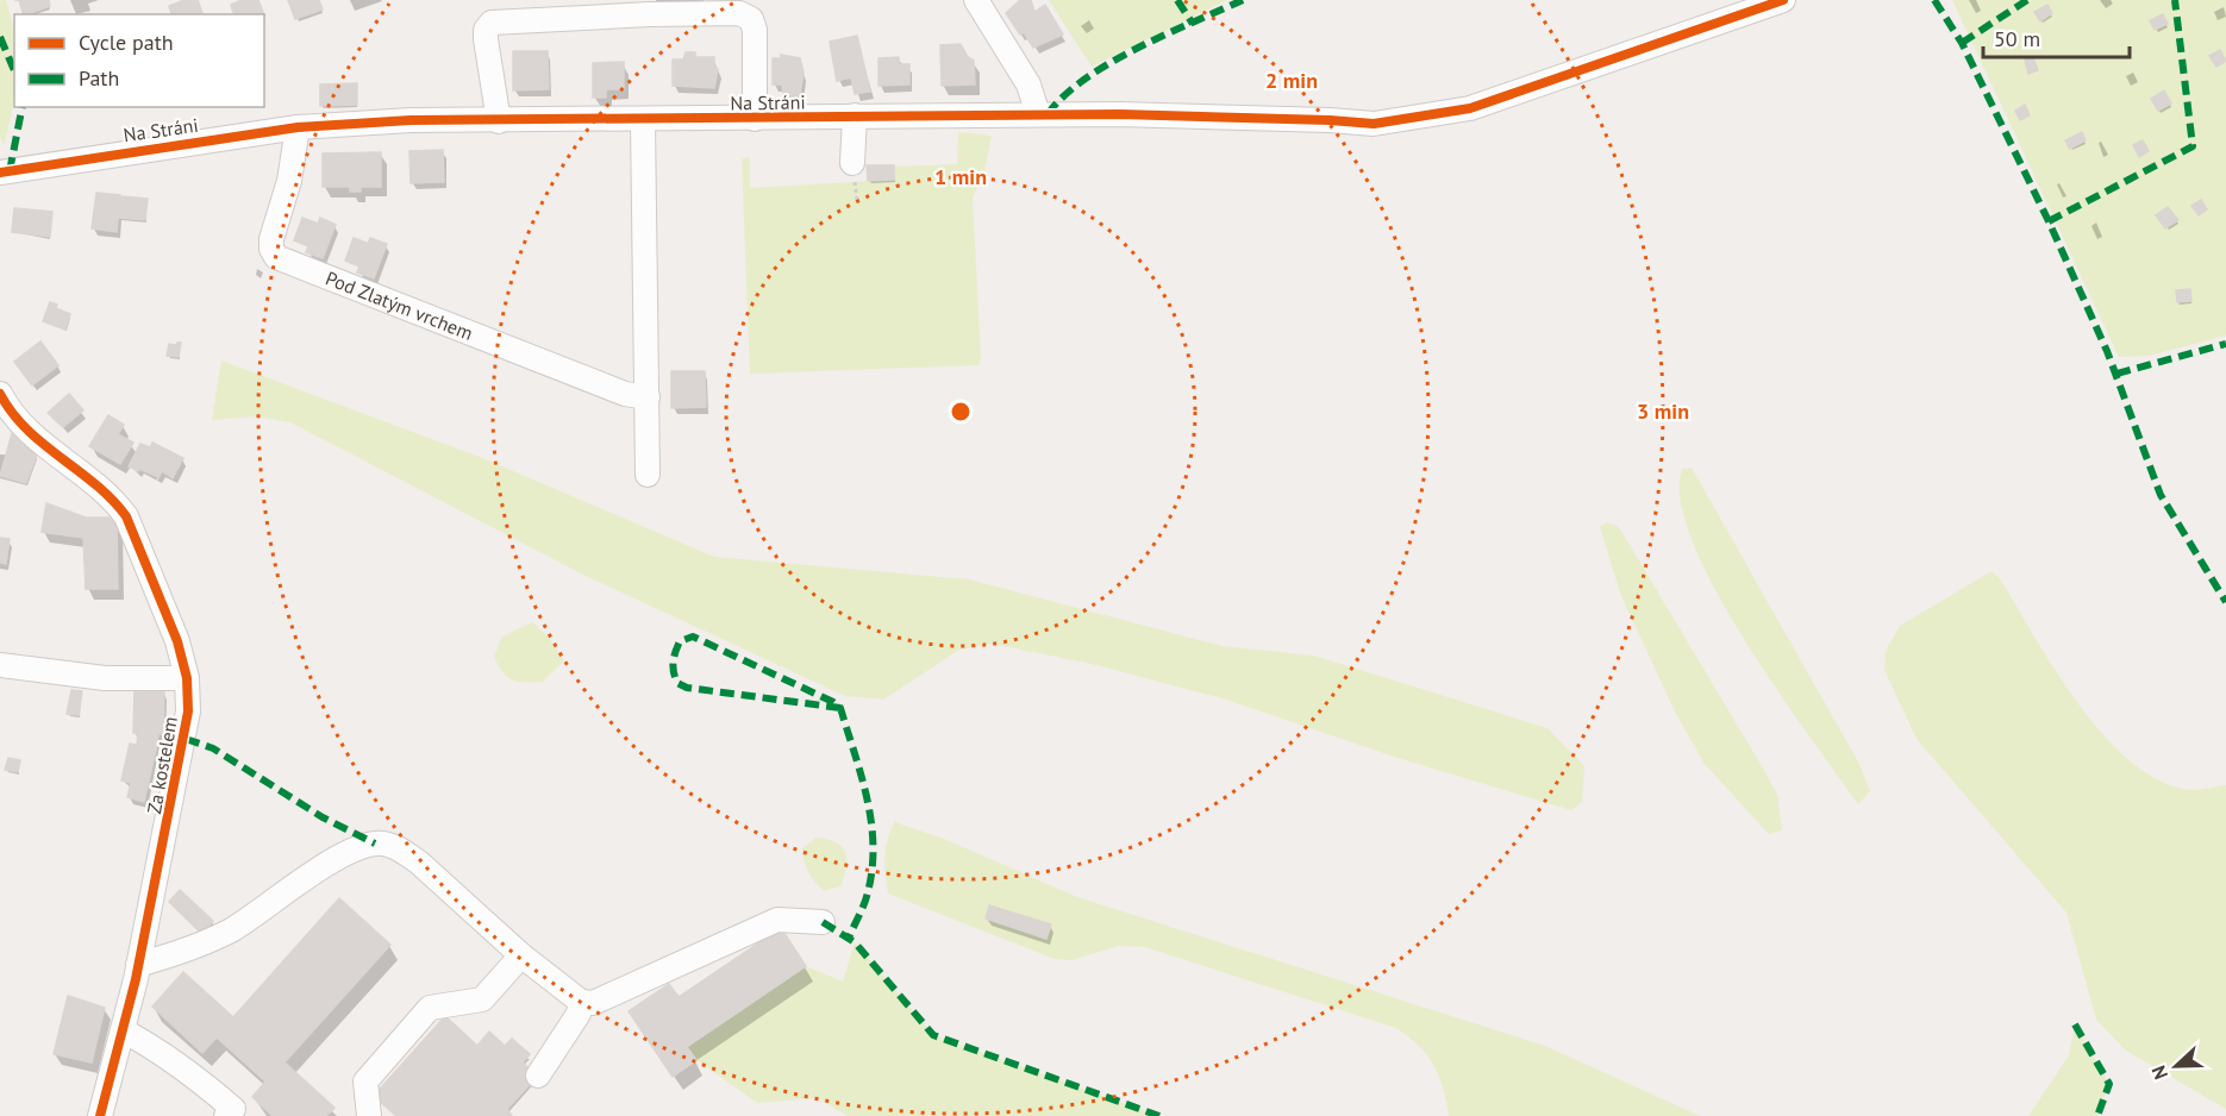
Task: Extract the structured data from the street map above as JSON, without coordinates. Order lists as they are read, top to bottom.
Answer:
{
  "streets": {
    "street": ["Na Stráni", "Pod Zlatým vrchem", "Za kostelem"]
  },
  "crossings": [
    ["Na Stráni", "Pod Zlatým vrchem"]
  ],
  "legend": ["Cycle path", "Path"],
  "scale_bar": "50 m",
  "north": "left",
  "rings": ["2 min", "1 min", "3 min"]
}
